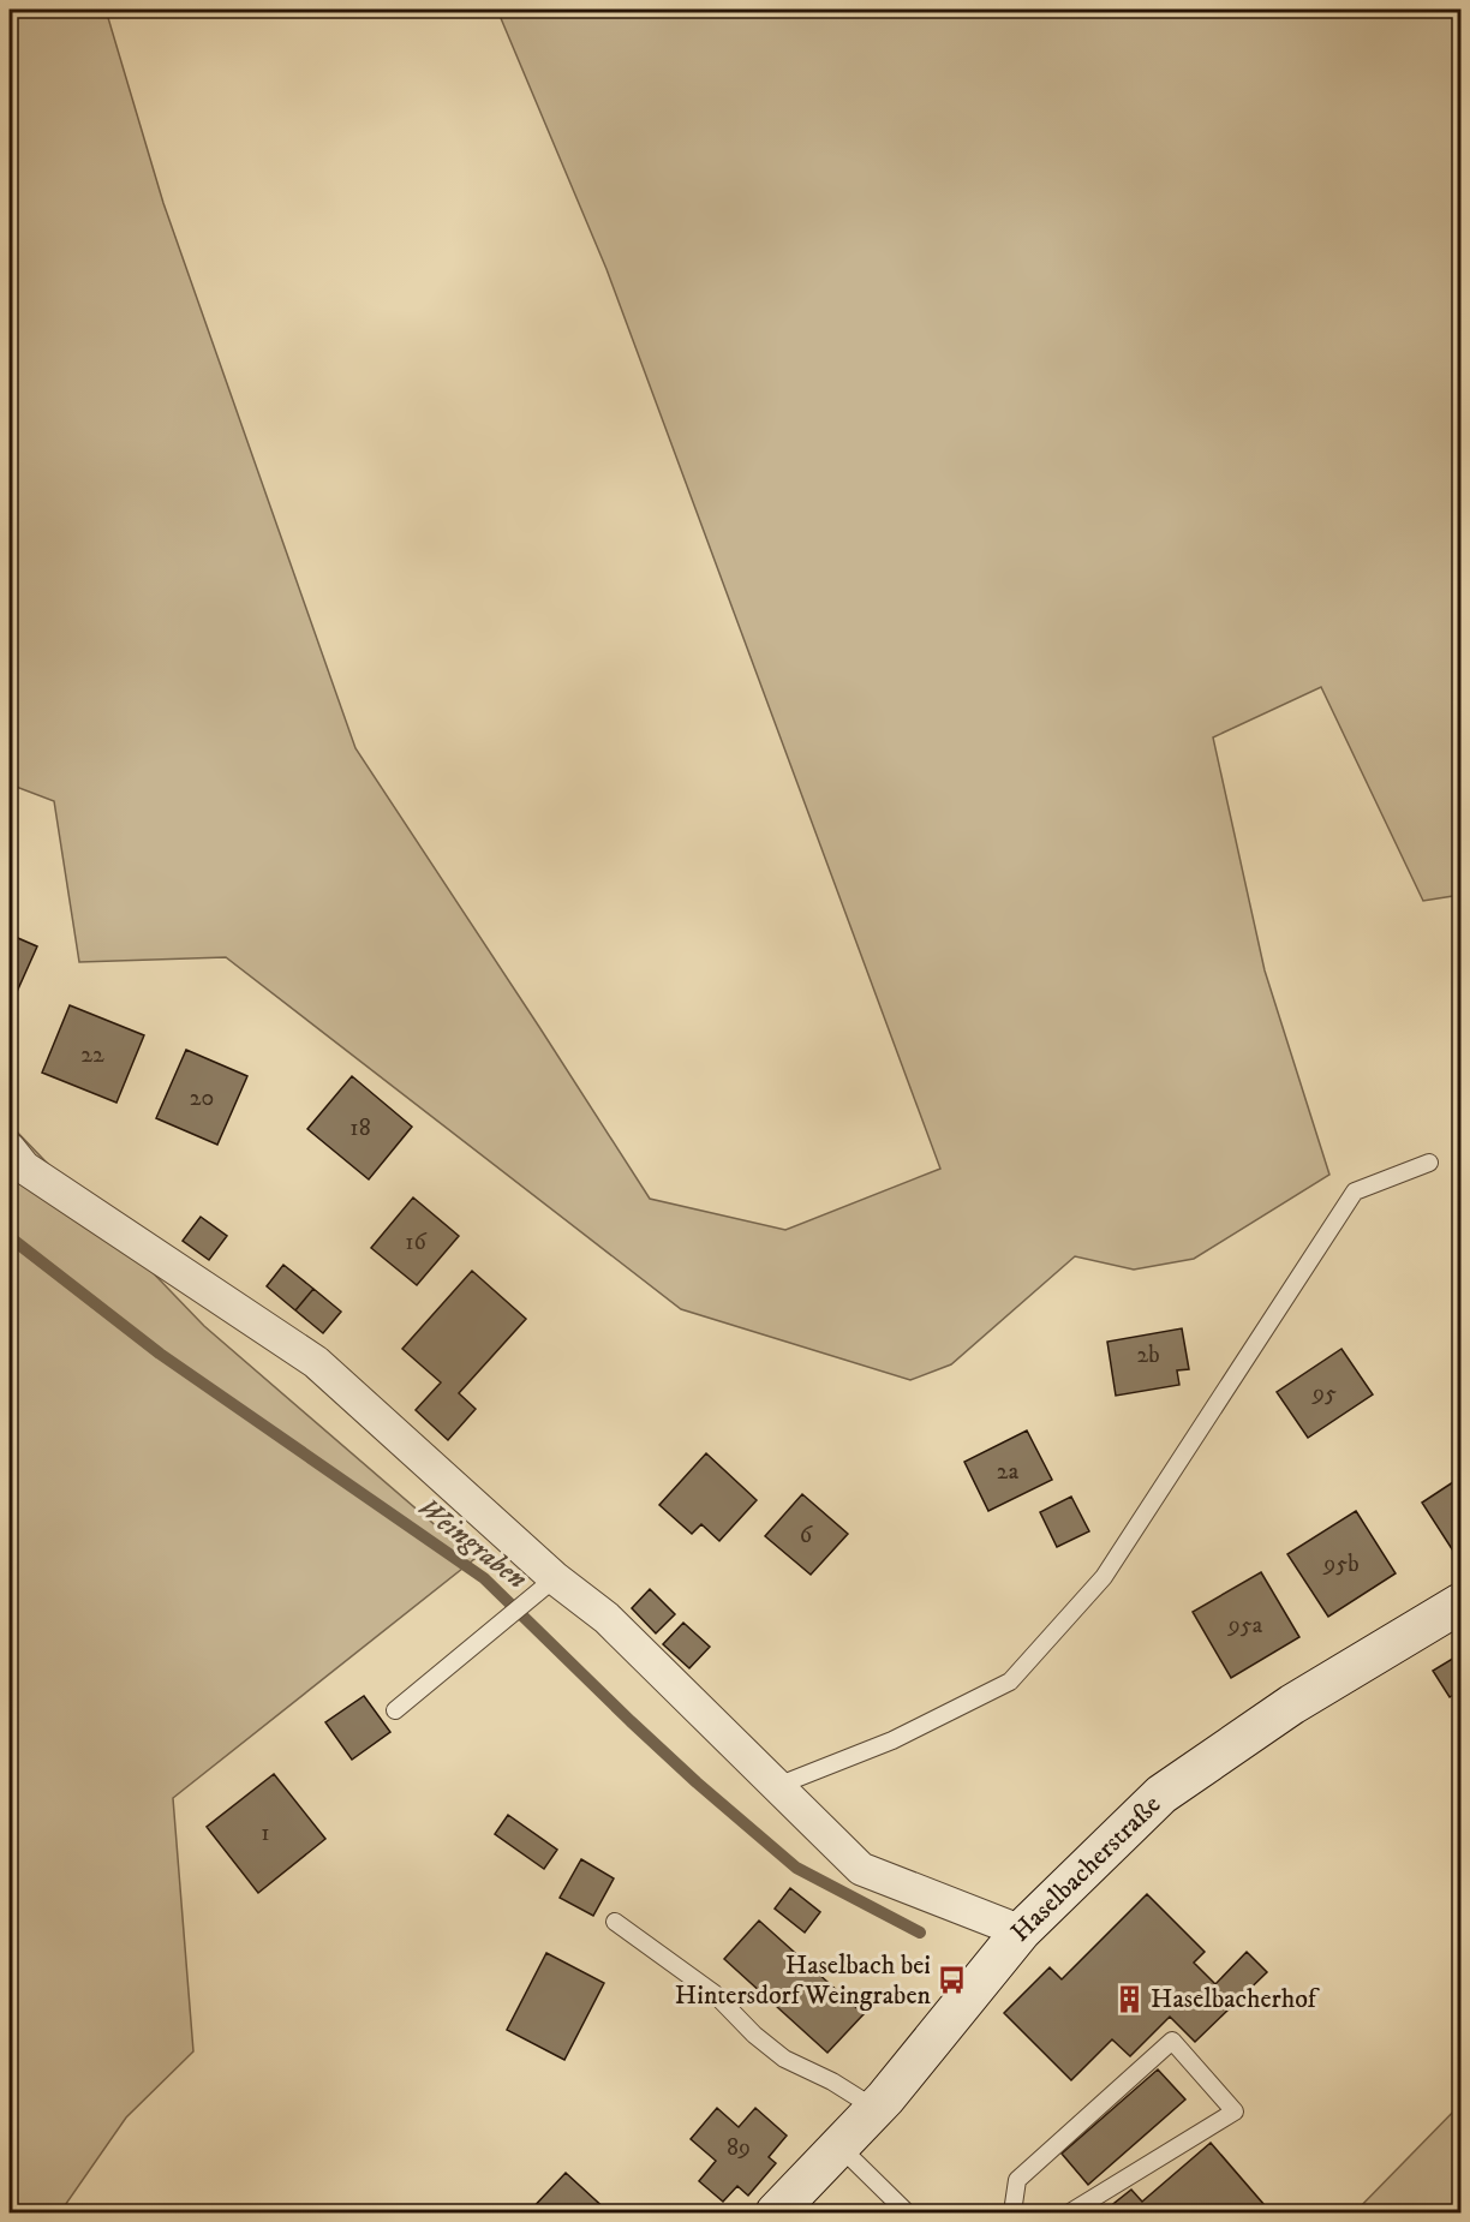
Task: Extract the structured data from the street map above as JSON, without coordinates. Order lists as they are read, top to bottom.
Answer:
{
  "streets": {
    "street": ["Haselbacherstraße"]
  },
  "water": ["Weingraben"],
  "places": {
    "bus stop": ["Haselbach bei Hintersdorf Weingraben"],
    "building": ["Haselbacherhof"]
  },
  "house_numbers": [
    "22",
    "20",
    "18",
    "16",
    "2b",
    "95",
    "2a",
    "6",
    "95b",
    "95a",
    "1",
    "89"
  ]
}
